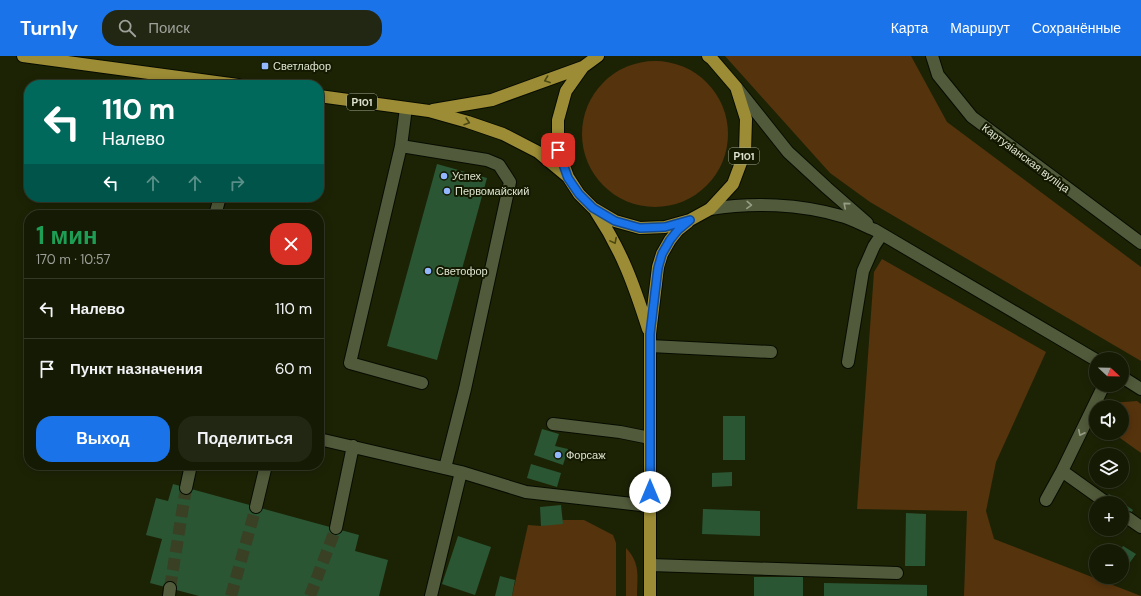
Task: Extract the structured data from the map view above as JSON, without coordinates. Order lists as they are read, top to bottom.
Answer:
{
  "streets": {
    "main road": ["Р101"],
    "street": ["Картузіанская вуліца"]
  },
  "places": {
    "transit": ["Светлафор"],
    "other": [
      "Успех",
      "Первомайский",
      "Светофор",
      "Форсаж"
    ]
  },
  "north": "right",
  "page": {
    "header": "Turnly",
    "search": "Поиск",
    "nav": ["Карта", "Маршрут", "Сохранённые"],
    "turn": ["110 m", "Налево"],
    "heading": ["1 мин", "170 m · 10:57"],
    "list": [
      {
        "name": "Налево",
        "value": "110 m"
      },
      {
        "name": "Пункт назначения",
        "value": "60 m"
      }
    ],
    "map_buttons": ["+", "−"],
    "buttons": ["Выход", "Поделиться"]
  }
}
